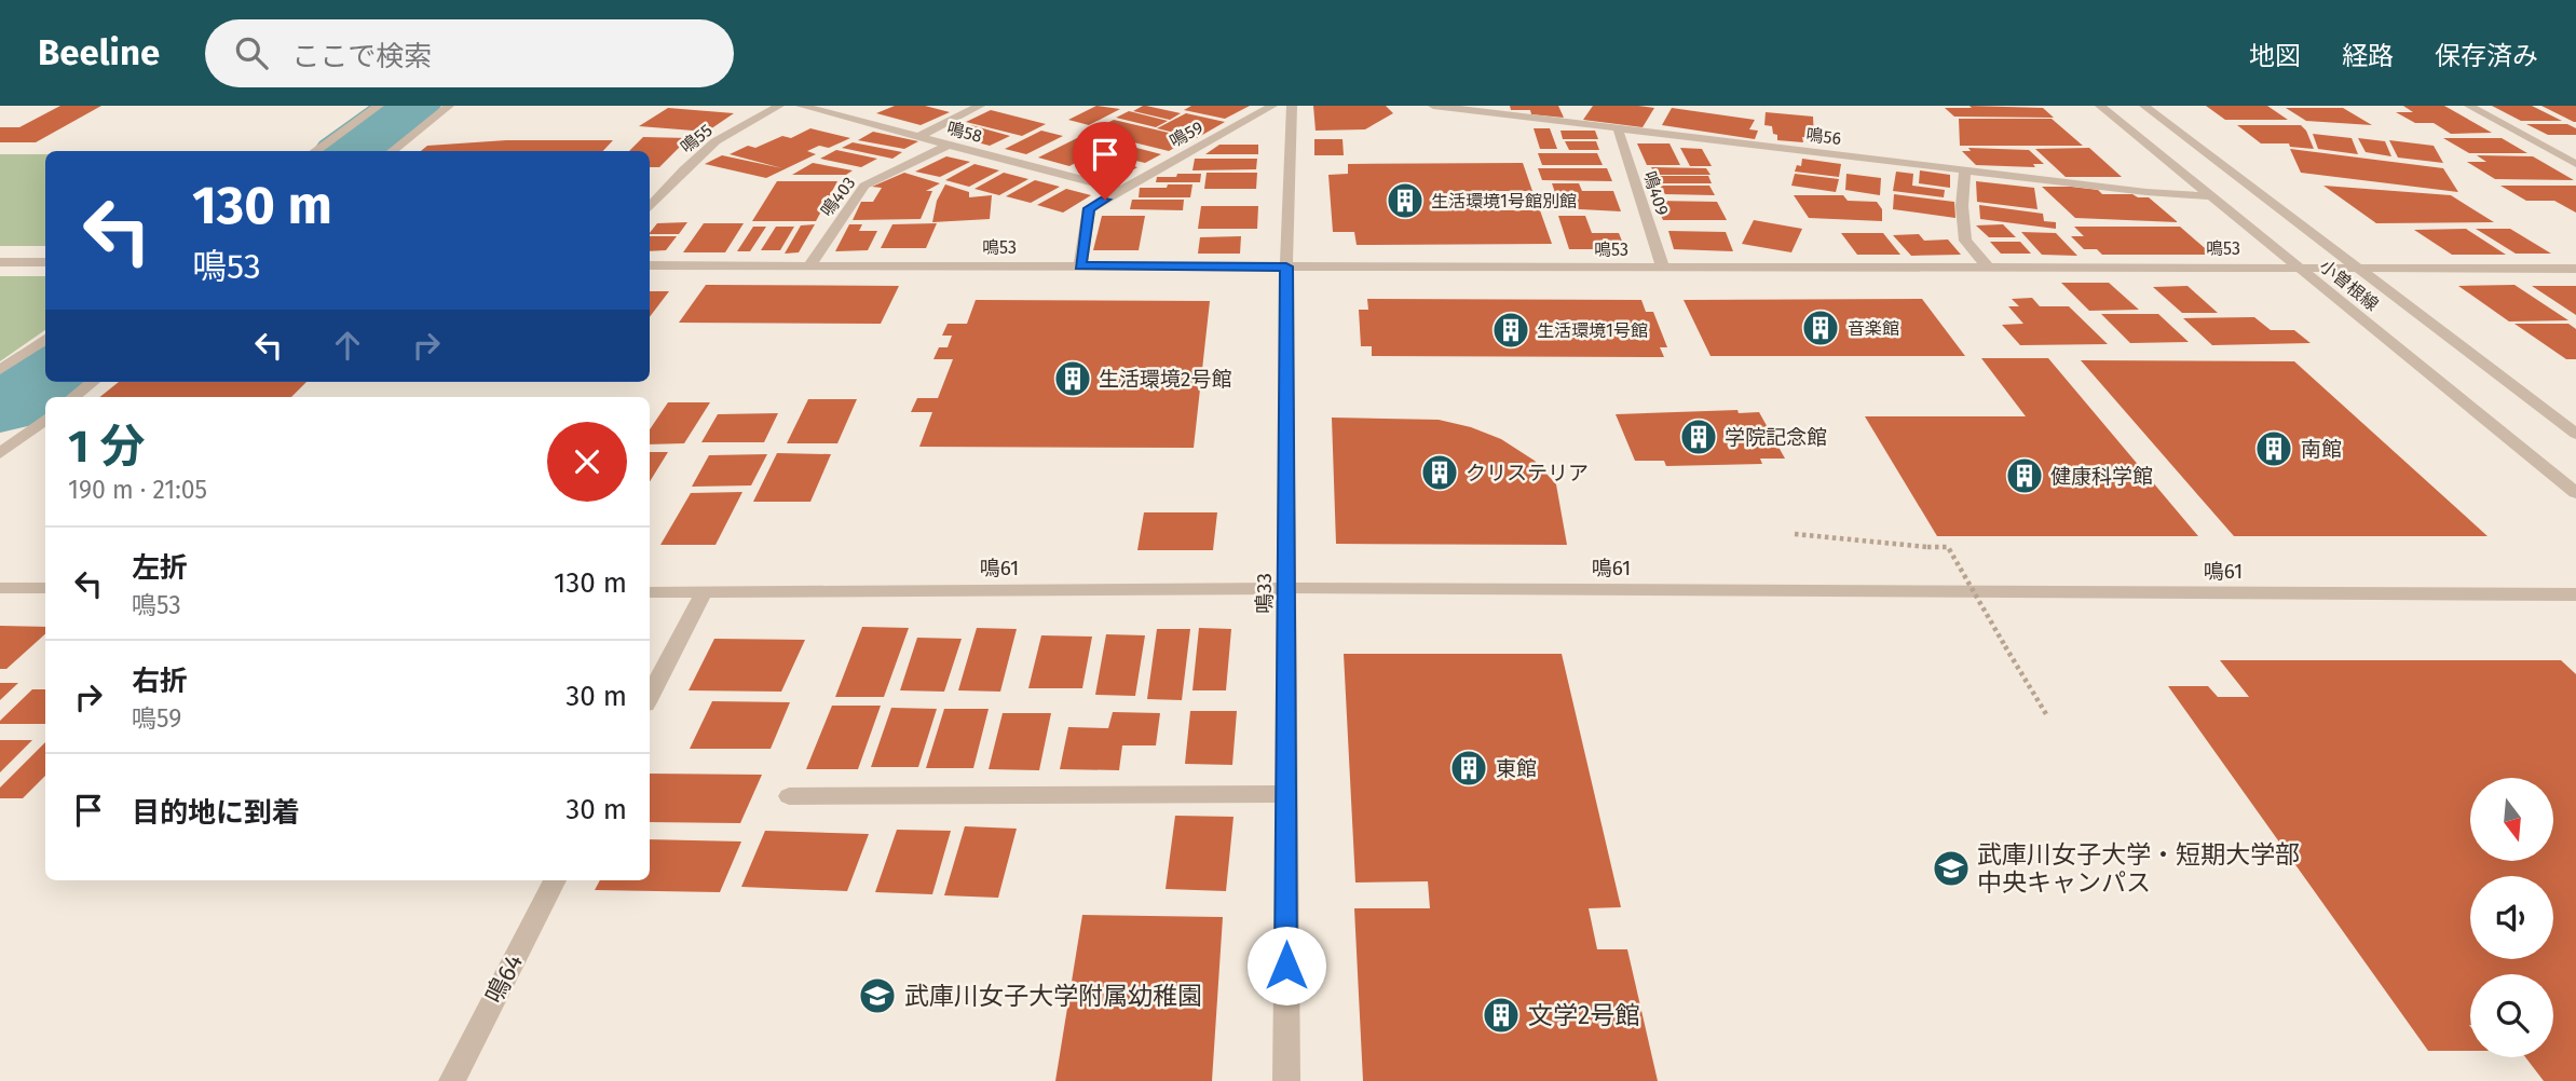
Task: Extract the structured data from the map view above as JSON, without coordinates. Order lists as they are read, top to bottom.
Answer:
{
  "streets": {
    "street": [
      "鳴58",
      "鳴59",
      "鳴56",
      "鳴55",
      "鳴409",
      "鳴403",
      "鳴53",
      "小曽根線",
      "鳴61",
      "鳴33",
      "鳴64"
    ]
  },
  "crossings": [
    ["鳴58", "鳴59"],
    ["鳴58", "鳴403"],
    ["鳴59", "鳴53"],
    ["鳴56", "鳴409"],
    ["鳴56", "小曽根線"],
    ["鳴409", "鳴53"],
    ["鳴403", "鳴53"],
    ["鳴53", "小曽根線"],
    ["鳴53", "鳴33"],
    ["鳴61", "鳴33"]
  ],
  "places": {
    "building": [
      "生活環境1号館別館",
      "音楽館",
      "生活環境1号館",
      "生活環境2号館",
      "学院記念館",
      "南館",
      "クリステリア",
      "健康科学館",
      "東館",
      "文学2号館"
    ],
    "school or university": ["武庫川女子大学・短期大学部 中央キャンパス", "武庫川女子大学附属幼稚園"]
  },
  "north": "bottom",
  "page": {
    "header": "Beeline",
    "search": "ここで検索",
    "nav": ["地図", "経路", "保存済み"],
    "turn": ["130 m", "鳴53"],
    "heading": ["1 分", "190 m · 21:05"],
    "list": [
      {
        "name": "左折",
        "note": "鳴53",
        "value": "130 m"
      },
      {
        "name": "右折",
        "note": "鳴59",
        "value": "30 m"
      },
      {
        "name": "目的地に到着",
        "value": "30 m"
      }
    ]
  }
}
